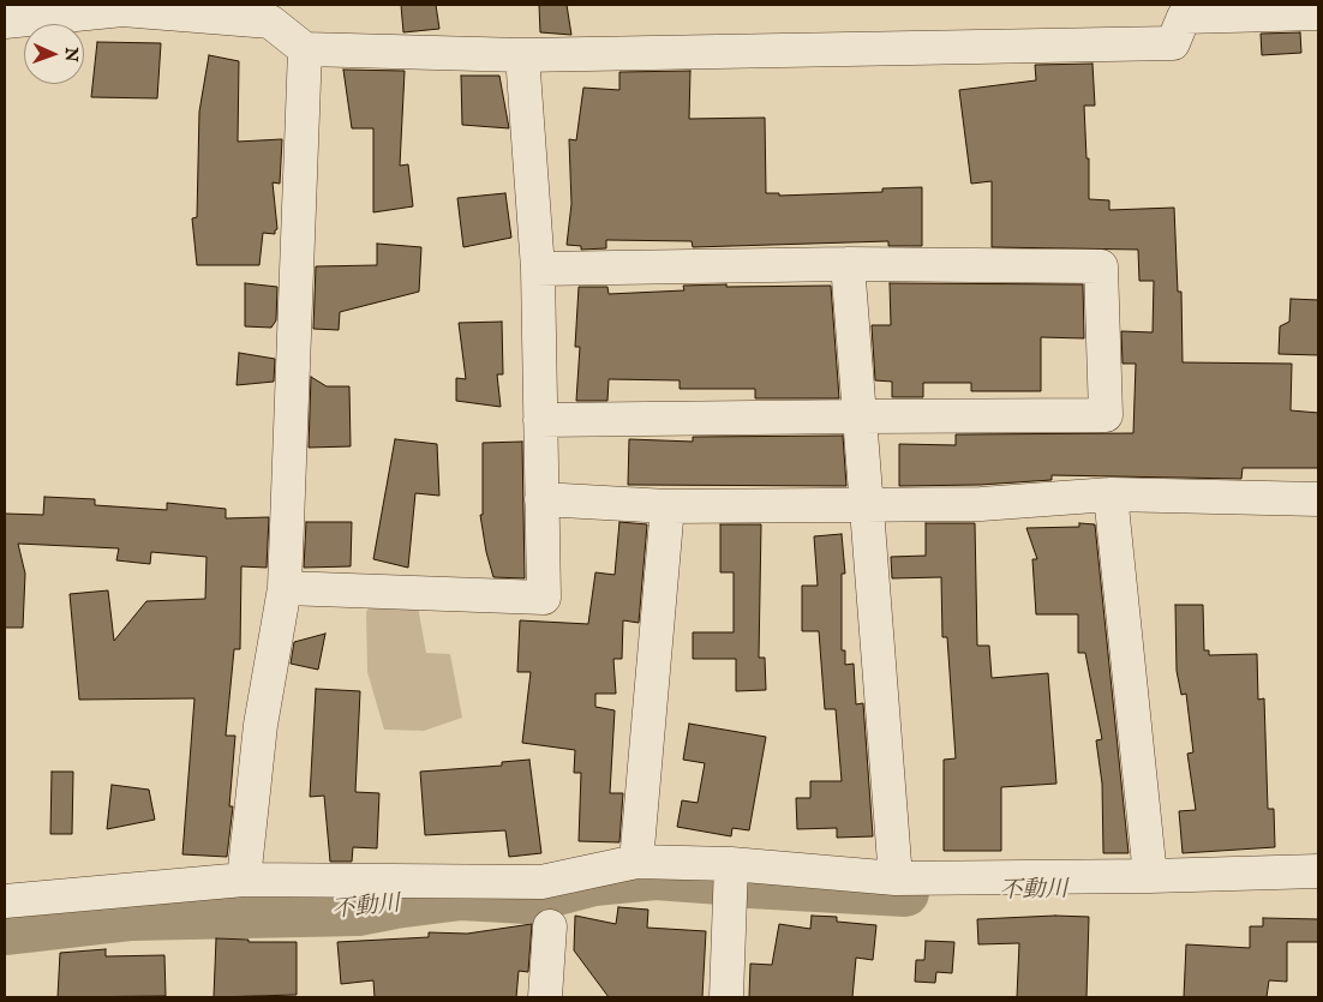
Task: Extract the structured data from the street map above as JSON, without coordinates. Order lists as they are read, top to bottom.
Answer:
{
  "water": ["不動川"],
  "north": "right"
}
